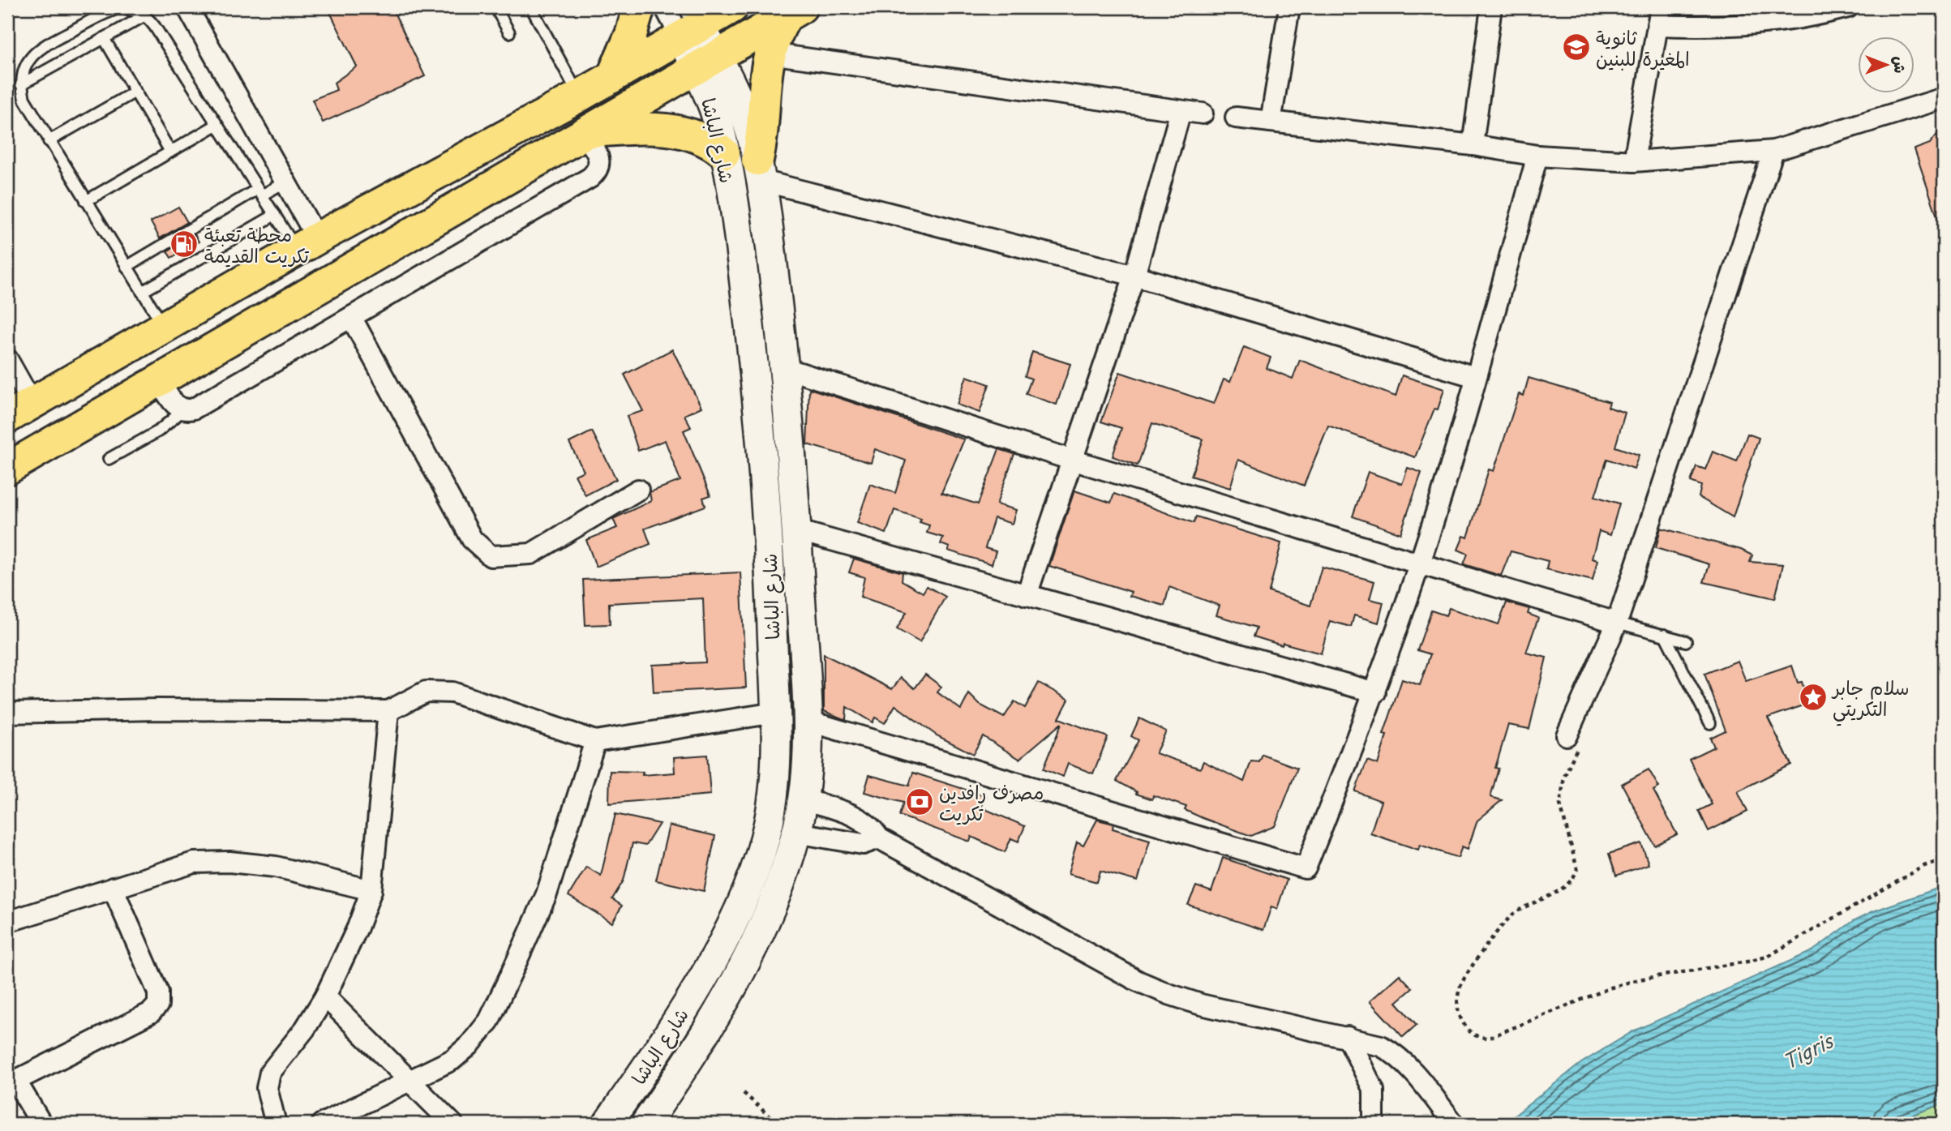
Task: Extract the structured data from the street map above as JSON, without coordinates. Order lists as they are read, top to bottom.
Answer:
{
  "streets": {
    "main road": ["شارع الباشا"]
  },
  "water": ["Tigris"],
  "places": {
    "school or university": ["ثانوية المغيرة للبنين"],
    "fuel station": ["محطة تعبئة تكريت القديمة"],
    "place": ["سلام جابر التكريتي"],
    "bank": ["مصرف رافدين تكريت"]
  },
  "north": "right"
}
